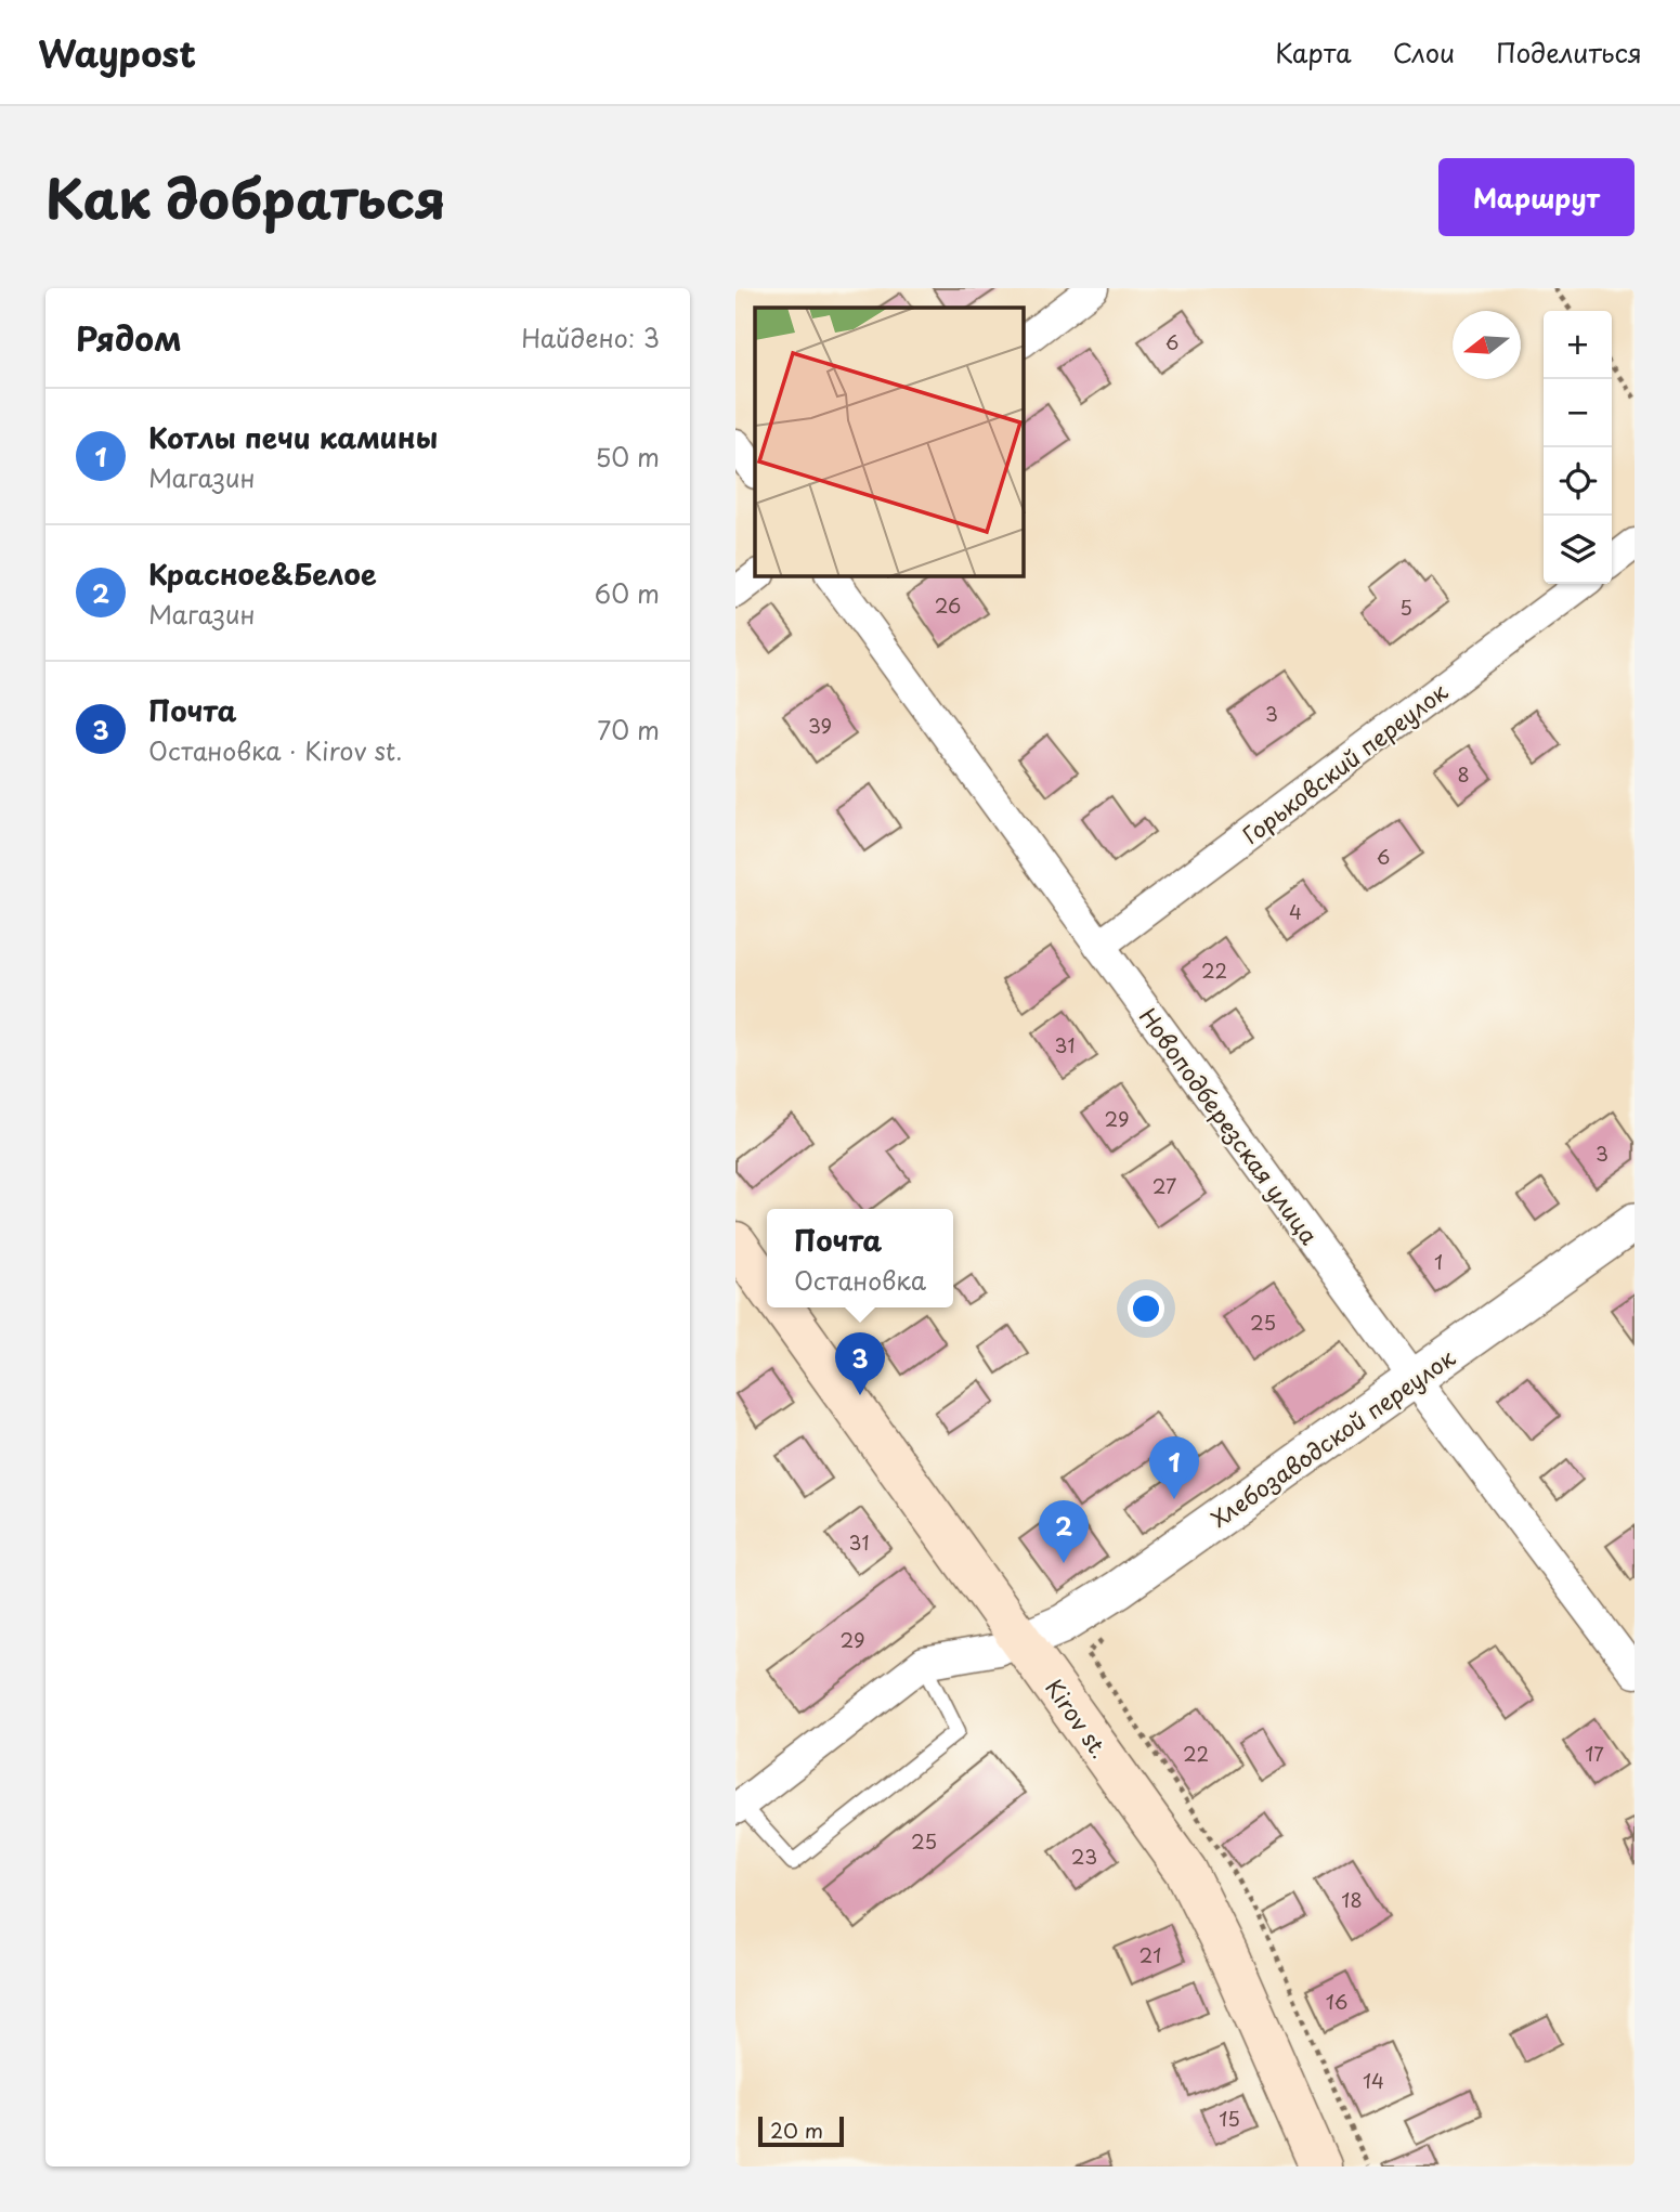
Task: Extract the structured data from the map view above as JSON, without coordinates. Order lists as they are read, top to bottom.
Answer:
{
  "streets": {
    "main road": ["Kirov st."],
    "street": ["Горьковский переулок", "Новоподберезская улица", "Хлебозаводской переулок"]
  },
  "crossings": [
    ["Горьковский переулок", "Новоподберезская улица"],
    ["Новоподберезская улица", "Хлебозаводской переулок"],
    ["Хлебозаводской переулок", "Kirov st."]
  ],
  "house_numbers": [
    "6",
    "26",
    "5",
    "3",
    "39",
    "8",
    "6",
    "4",
    "22",
    "31",
    "29",
    "3",
    "27",
    "1",
    "25",
    "31",
    "29",
    "22",
    "17",
    "25",
    "23",
    "18",
    "21",
    "16",
    "14",
    "15"
  ],
  "scale_bar": "20 m",
  "north": "left",
  "page": {
    "header": "Waypost",
    "nav": ["Карта", "Слои", "Поделиться"],
    "title": "Как добраться",
    "buttons": "Маршрут",
    "heading": ["Рядом", "Найдено: 3"],
    "map_buttons": ["+", "−"],
    "list": [
      {
        "mark": "1",
        "name": "Котлы печи камины",
        "note": "Магазин",
        "value": "50 m"
      },
      {
        "mark": "2",
        "name": "Красное&Белое",
        "note": "Магазин",
        "value": "60 m"
      },
      {
        "mark": "3",
        "name": "Почта",
        "note": "Остановка · Kirov st.",
        "value": "70 m"
      }
    ],
    "popup": ["Почта", "Остановка"],
    "pins": ["3", "1", "2"],
    "scale": "20 m"
  }
}
